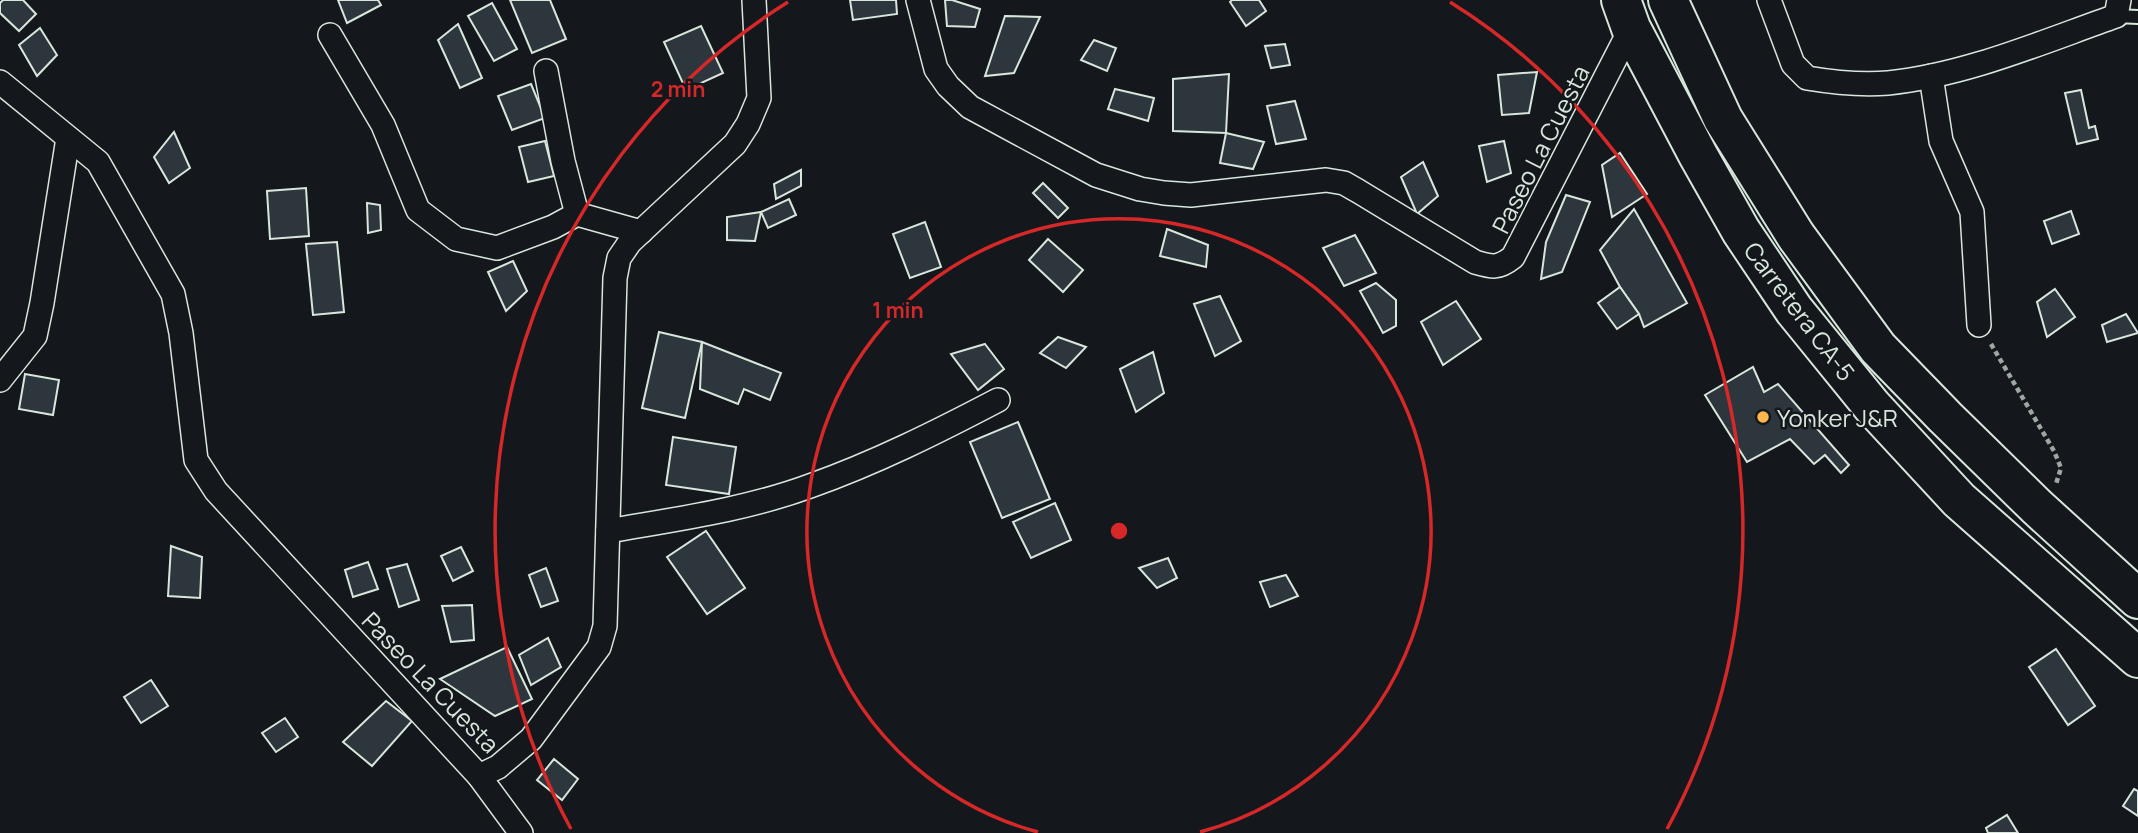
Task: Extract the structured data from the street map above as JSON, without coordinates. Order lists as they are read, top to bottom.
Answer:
{
  "streets": {
    "highway": ["Carretera CA-5"],
    "street": ["Paseo La Cuesta"]
  },
  "crossings": [
    ["Paseo La Cuesta", "Carretera CA-5"]
  ],
  "places": ["Yonker J&R"],
  "rings": ["2 min", "1 min"]
}
